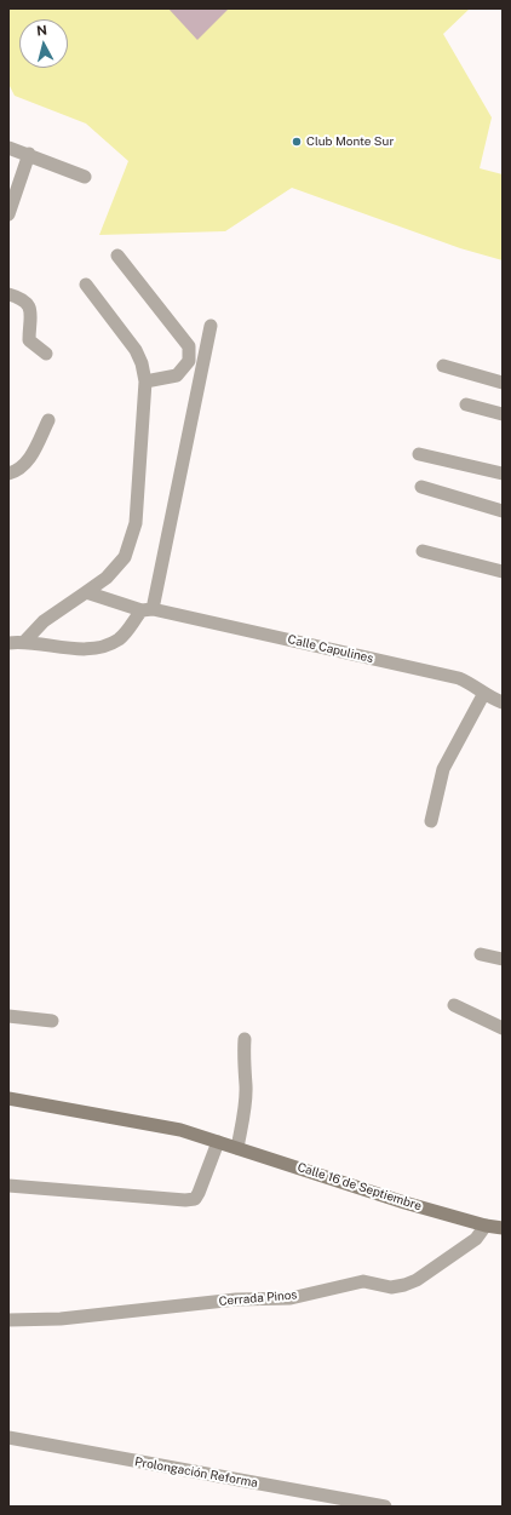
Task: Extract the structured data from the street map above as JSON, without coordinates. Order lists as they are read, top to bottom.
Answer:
{
  "streets": {
    "main road": ["Calle 16 de Septiembre"],
    "street": ["Calle Capulines", "Cerrada Pinos", "Prolongación Reforma"]
  },
  "crossings": [
    ["Calle 16 de Septiembre", "Cerrada Pinos"]
  ],
  "places": ["Club Monte Sur"],
  "north": "top"
}
